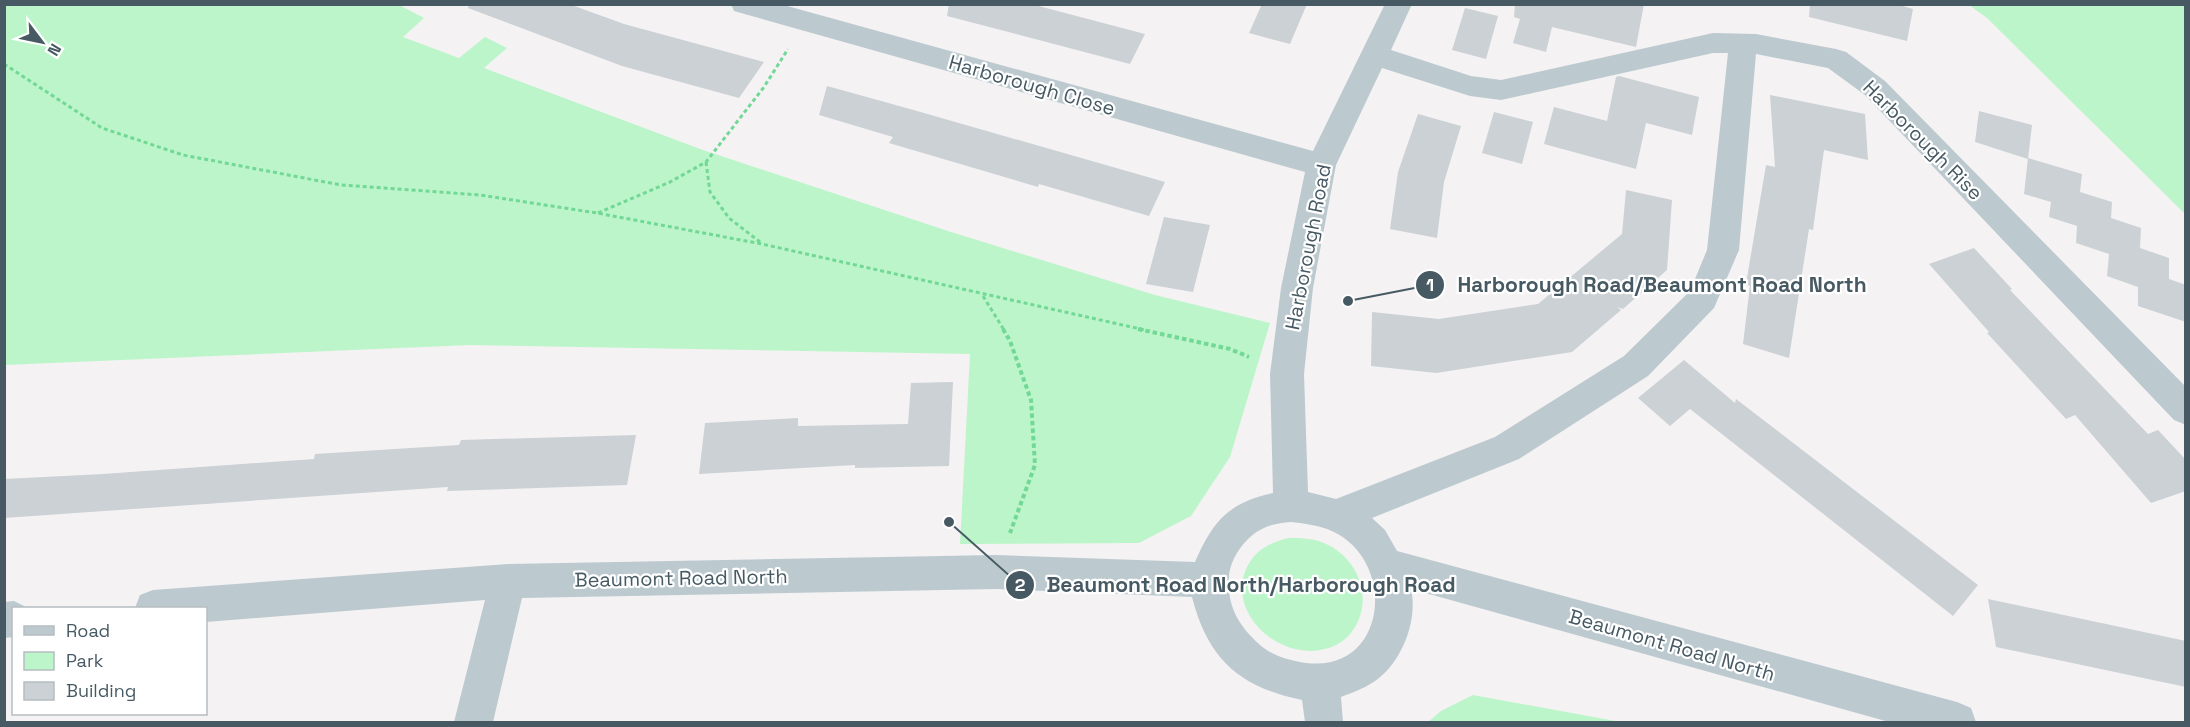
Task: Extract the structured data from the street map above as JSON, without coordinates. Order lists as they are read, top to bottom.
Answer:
{
  "streets": {
    "street": [
      "Harborough Close",
      "Harborough Rise",
      "Harborough Road",
      "Beaumont Road North"
    ]
  },
  "crossings": [
    ["Harborough Close", "Harborough Road"],
    ["Harborough Rise", "Harborough Road"],
    ["Harborough Road", "Beaumont Road North"]
  ],
  "places": ["Harborough Road/Beaumont Road North", "Beaumont Road North/Harborough Road"],
  "legend": ["Road", "Park", "Building"],
  "north": "bottom right"
}
